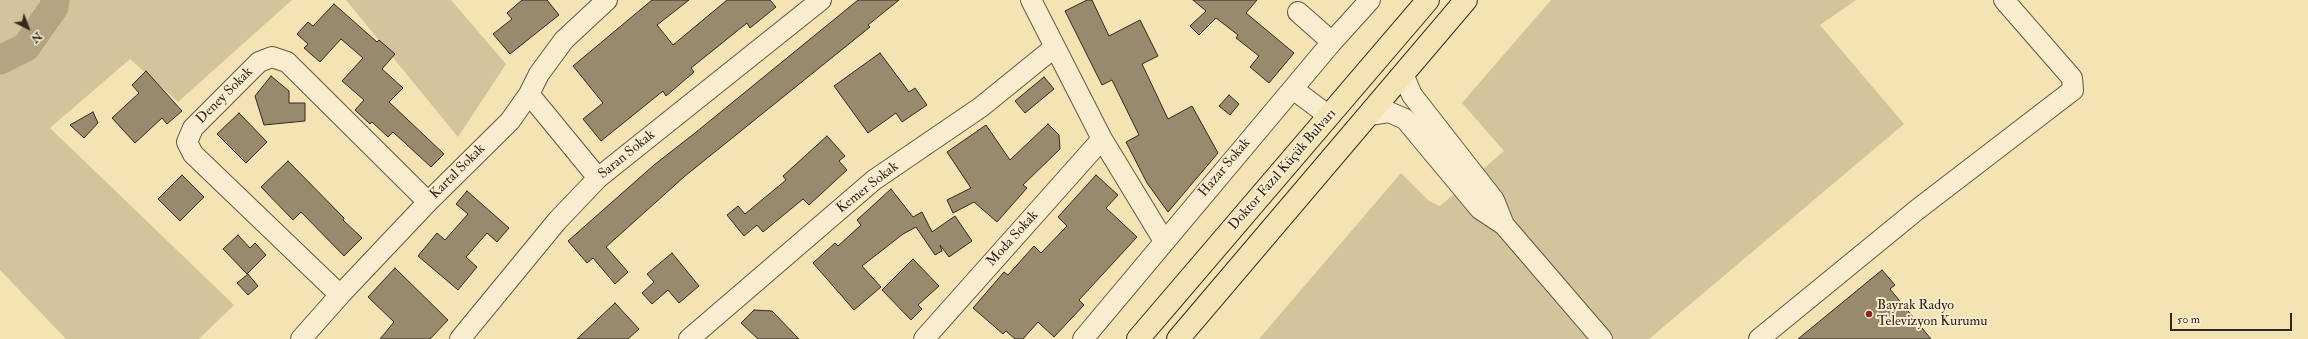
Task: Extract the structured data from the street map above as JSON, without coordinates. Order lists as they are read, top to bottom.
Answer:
{
  "streets": {
    "highway": ["Doktor Fazıl Küçük Bulvarı"],
    "street": [
      "Deney Sokak",
      "Saran Sokak",
      "Hazar Sokak",
      "Kartal Sokak",
      "Kemer Sokak",
      "Moda Sokak"
    ]
  },
  "crossings": [
    ["Deney Sokak", "Kartal Sokak"]
  ],
  "places": ["Bayrak Radyo Televizyon Kurumu"],
  "scale_bar": "50 m",
  "north": "bottom right"
}
